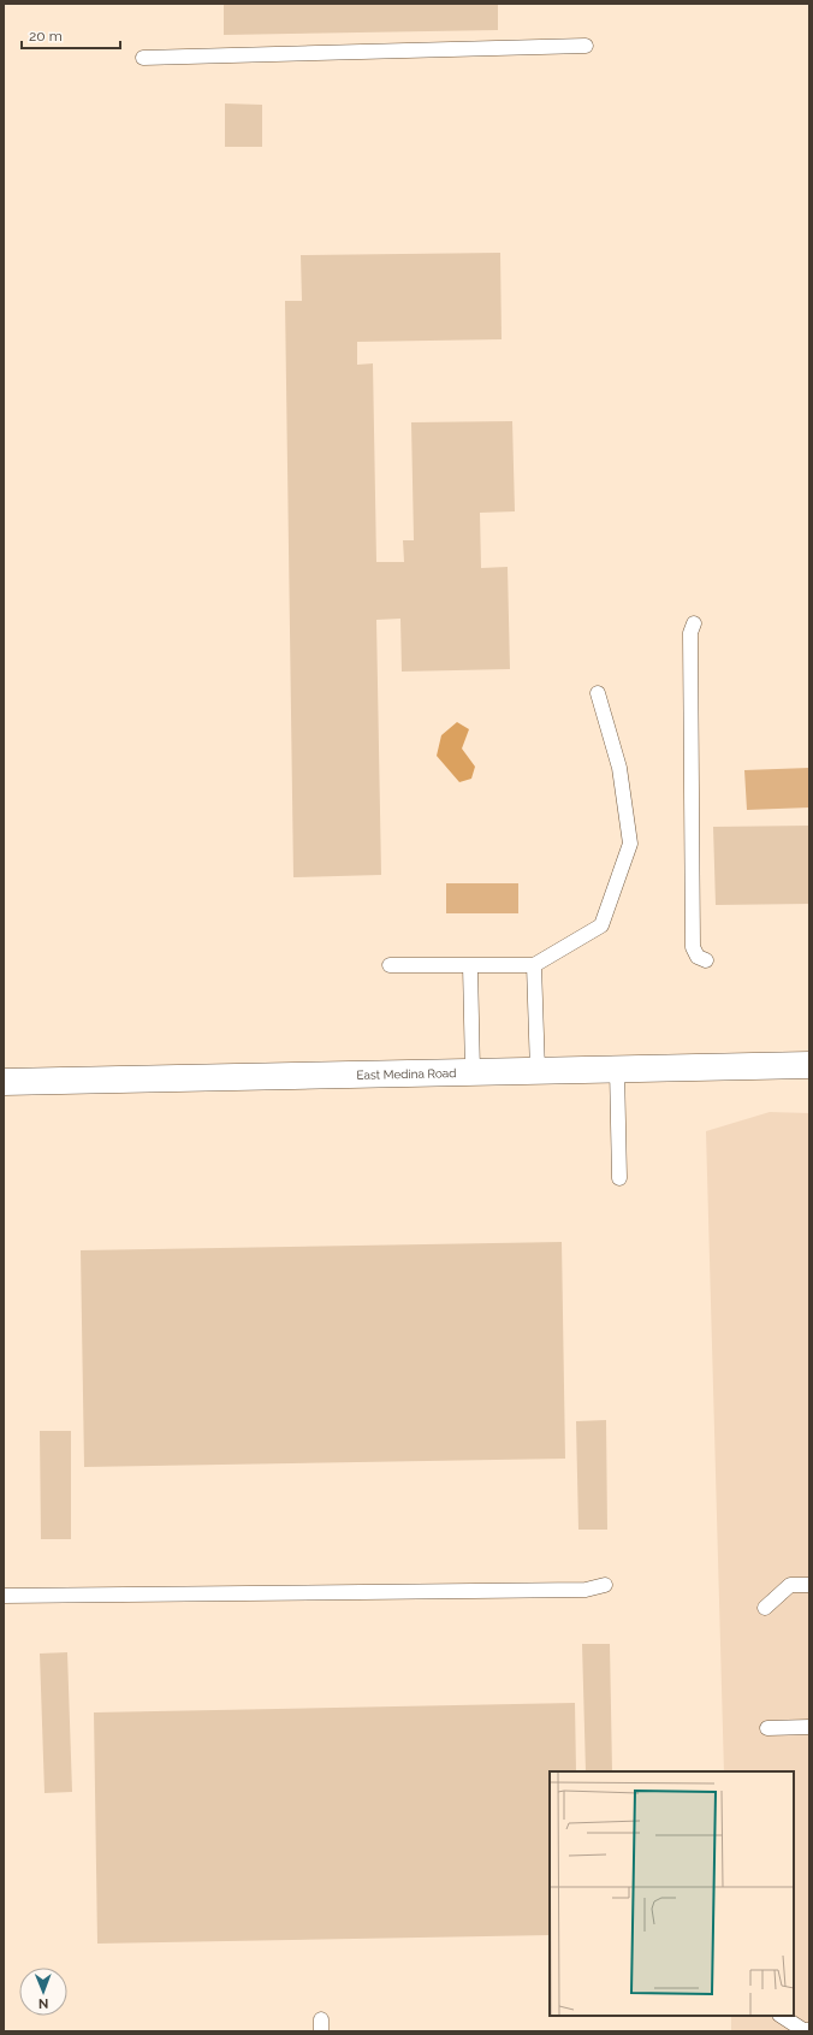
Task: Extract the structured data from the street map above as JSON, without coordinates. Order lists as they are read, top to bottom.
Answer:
{
  "streets": {
    "street": ["East Medina Road"]
  },
  "scale_bar": "20 m",
  "north": "bottom"
}
